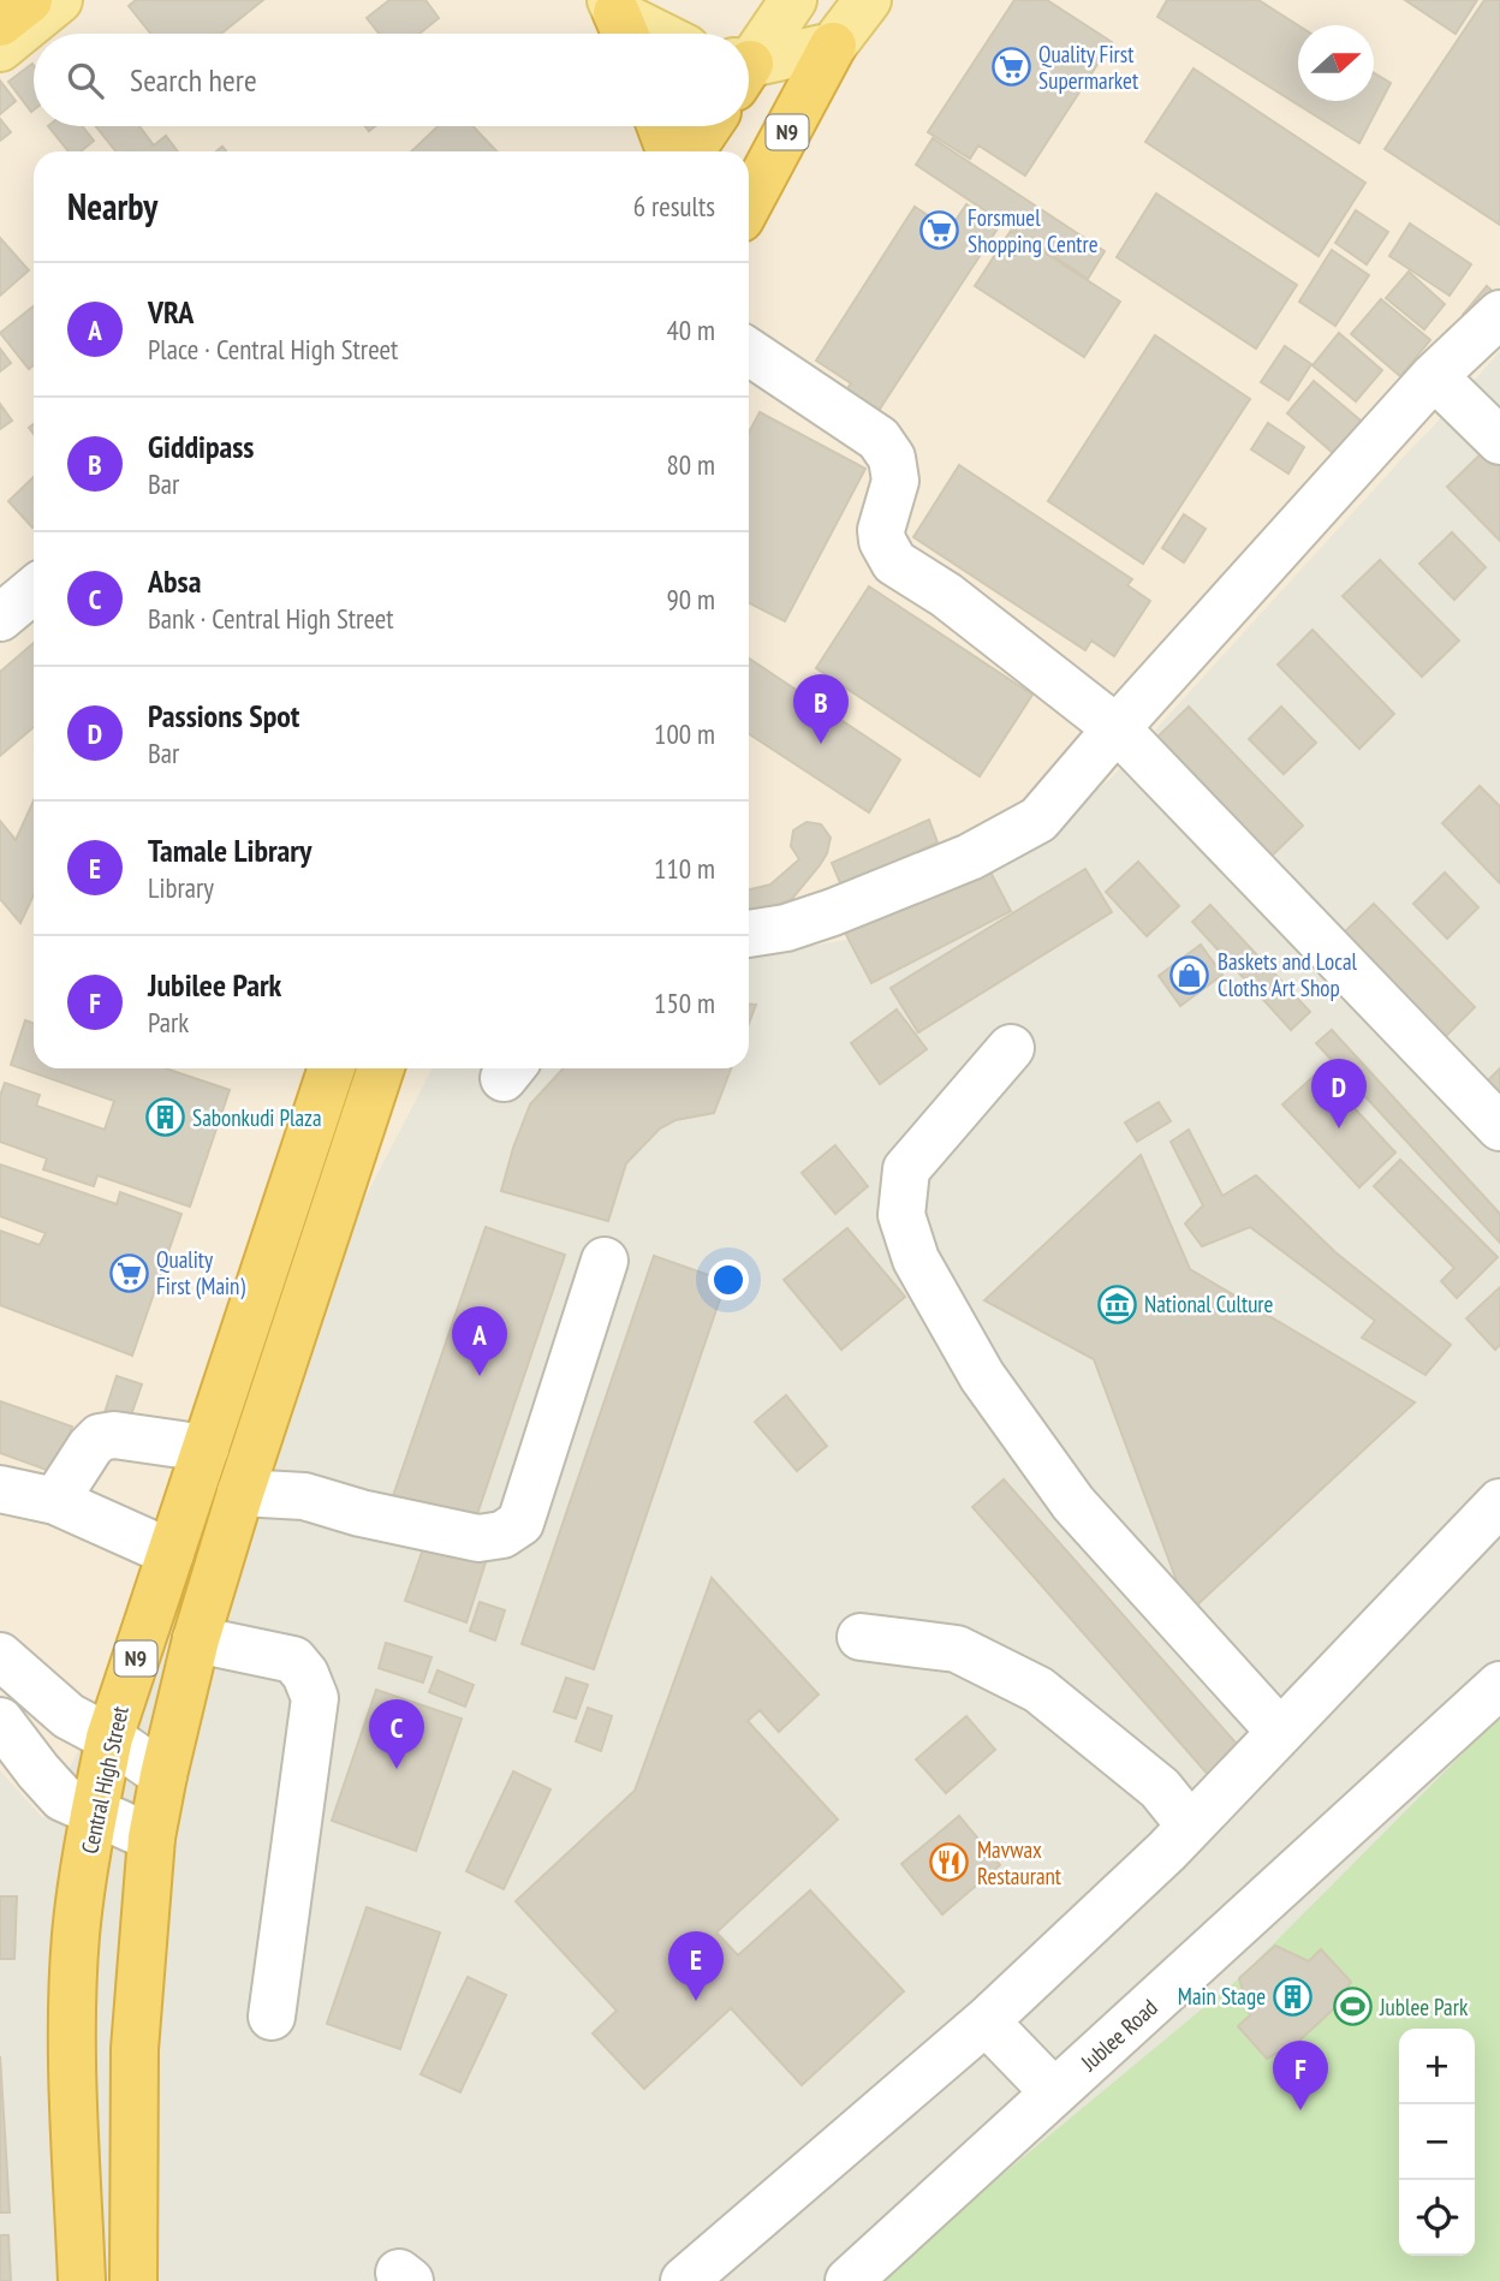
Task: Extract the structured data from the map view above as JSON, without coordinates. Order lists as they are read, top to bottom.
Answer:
{
  "streets": {
    "highway": ["N9", "Central High Street"],
    "street": ["Jublee Road"]
  },
  "places": {
    "supermarket": ["Quality First Supermarket", "Forsmuel Shopping Centre", "Quality First (Main)"],
    "shop": ["Baskets and Local Cloths Art Shop"],
    "building": ["Sabonkudi Plaza", "Main Stage"],
    "museum": ["National Culture"],
    "restaurant": ["Mavwax Restaurant"],
    "sports": ["Jublee Park"]
  },
  "north": "right",
  "page": {
    "search": "Search here",
    "heading": ["Nearby", "6 results"],
    "list": [
      {
        "mark": "A",
        "name": "VRA",
        "note": "Place · Central High Street",
        "value": "40 m"
      },
      {
        "mark": "B",
        "name": "Giddipass",
        "note": "Bar",
        "value": "80 m"
      },
      {
        "mark": "C",
        "name": "Absa",
        "note": "Bank · Central High Street",
        "value": "90 m"
      },
      {
        "mark": "D",
        "name": "Passions Spot",
        "note": "Bar",
        "value": "100 m"
      },
      {
        "mark": "E",
        "name": "Tamale Library",
        "note": "Library",
        "value": "110 m"
      },
      {
        "mark": "F",
        "name": "Jubilee Park",
        "note": "Park",
        "value": "150 m"
      }
    ],
    "pins": [
      "B",
      "D",
      "A",
      "C",
      "E",
      "F"
    ],
    "map_buttons": ["+", "−"]
  }
}
